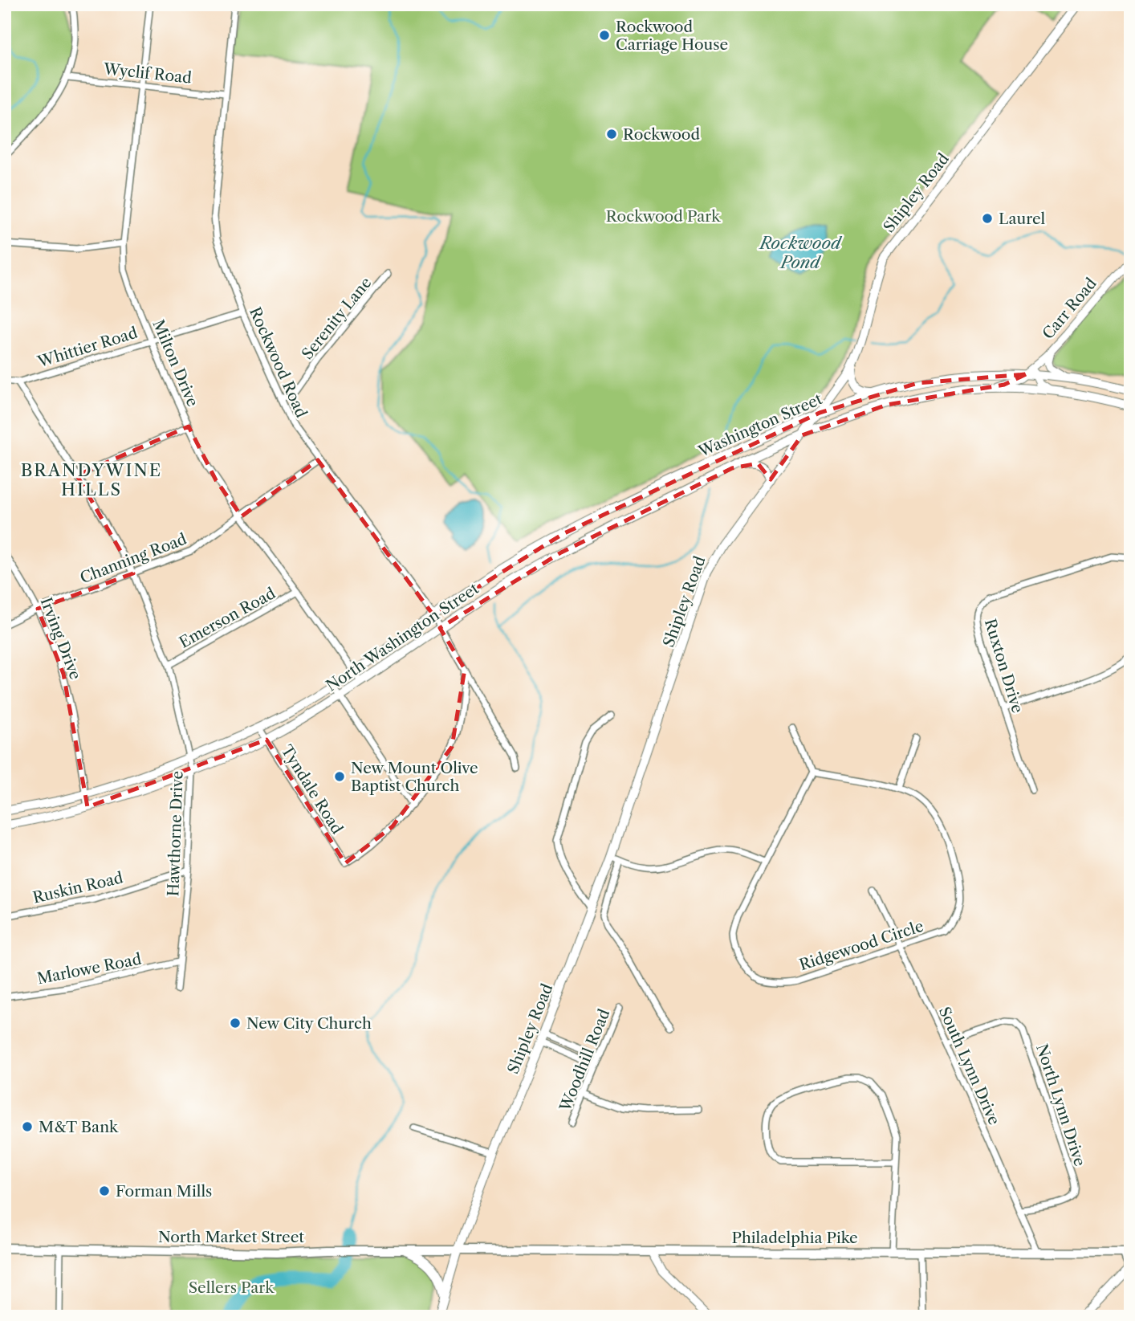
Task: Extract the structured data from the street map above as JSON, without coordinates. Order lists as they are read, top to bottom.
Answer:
{
  "streets": {
    "main road": [
      "Shipley Road",
      "Washington Street",
      "North Washington Street",
      "North Market Street",
      "Philadelphia Pike"
    ],
    "street": [
      "Wyclif Road",
      "Carr Road",
      "Serenity Lane",
      "Whittier Road",
      "Rockwood Road",
      "Milton Drive",
      "Channing Road",
      "Emerson Road",
      "Irving Drive",
      "Ruxton Drive",
      "Tyndale Road",
      "Hawthorne Drive",
      "Ruskin Road",
      "Ridgewood Circle",
      "Marlowe Road",
      "Woodhill Road",
      "South Lynn Drive",
      "North Lynn Drive"
    ]
  },
  "crossings": [
    ["Wyclif Road", "Rockwood Road"],
    ["Wyclif Road", "Milton Drive"],
    ["Shipley Road", "Washington Street"],
    ["Shipley Road", "North Washington Street"],
    ["Shipley Road", "North Market Street"],
    ["Shipley Road", "Philadelphia Pike"],
    ["Carr Road", "Washington Street"],
    ["Serenity Lane", "Rockwood Road"],
    ["Whittier Road", "Rockwood Road"],
    ["Whittier Road", "Milton Drive"],
    ["Whittier Road", "Hawthorne Drive"],
    ["Rockwood Road", "Washington Street"],
    ["Rockwood Road", "Channing Road"],
    ["Rockwood Road", "North Washington Street"],
    ["Milton Drive", "Channing Road"],
    ["Milton Drive", "Emerson Road"],
    ["Milton Drive", "North Washington Street"],
    ["Washington Street", "North Washington Street"],
    ["Channing Road", "Irving Drive"],
    ["Channing Road", "Hawthorne Drive"],
    ["Emerson Road", "Hawthorne Drive"],
    ["North Washington Street", "Irving Drive"],
    ["North Washington Street", "Tyndale Road"],
    ["North Washington Street", "Hawthorne Drive"],
    ["Hawthorne Drive", "Ruskin Road"],
    ["Hawthorne Drive", "Marlowe Road"],
    ["Ridgewood Circle", "South Lynn Drive"],
    ["South Lynn Drive", "North Lynn Drive"],
    ["South Lynn Drive", "Philadelphia Pike"],
    ["North Market Street", "Philadelphia Pike"]
  ],
  "districts": ["BRANDYWINE HILLS"],
  "water": ["Rockwood Pond"],
  "parks": ["Rockwood Park", "Sellers Park"],
  "places": [
    "Rockwood Carriage House",
    "Rockwood",
    "Laurel",
    "New Mount Olive Baptist Church",
    "New City Church",
    "M&T Bank",
    "Forman Mills"
  ]
}
